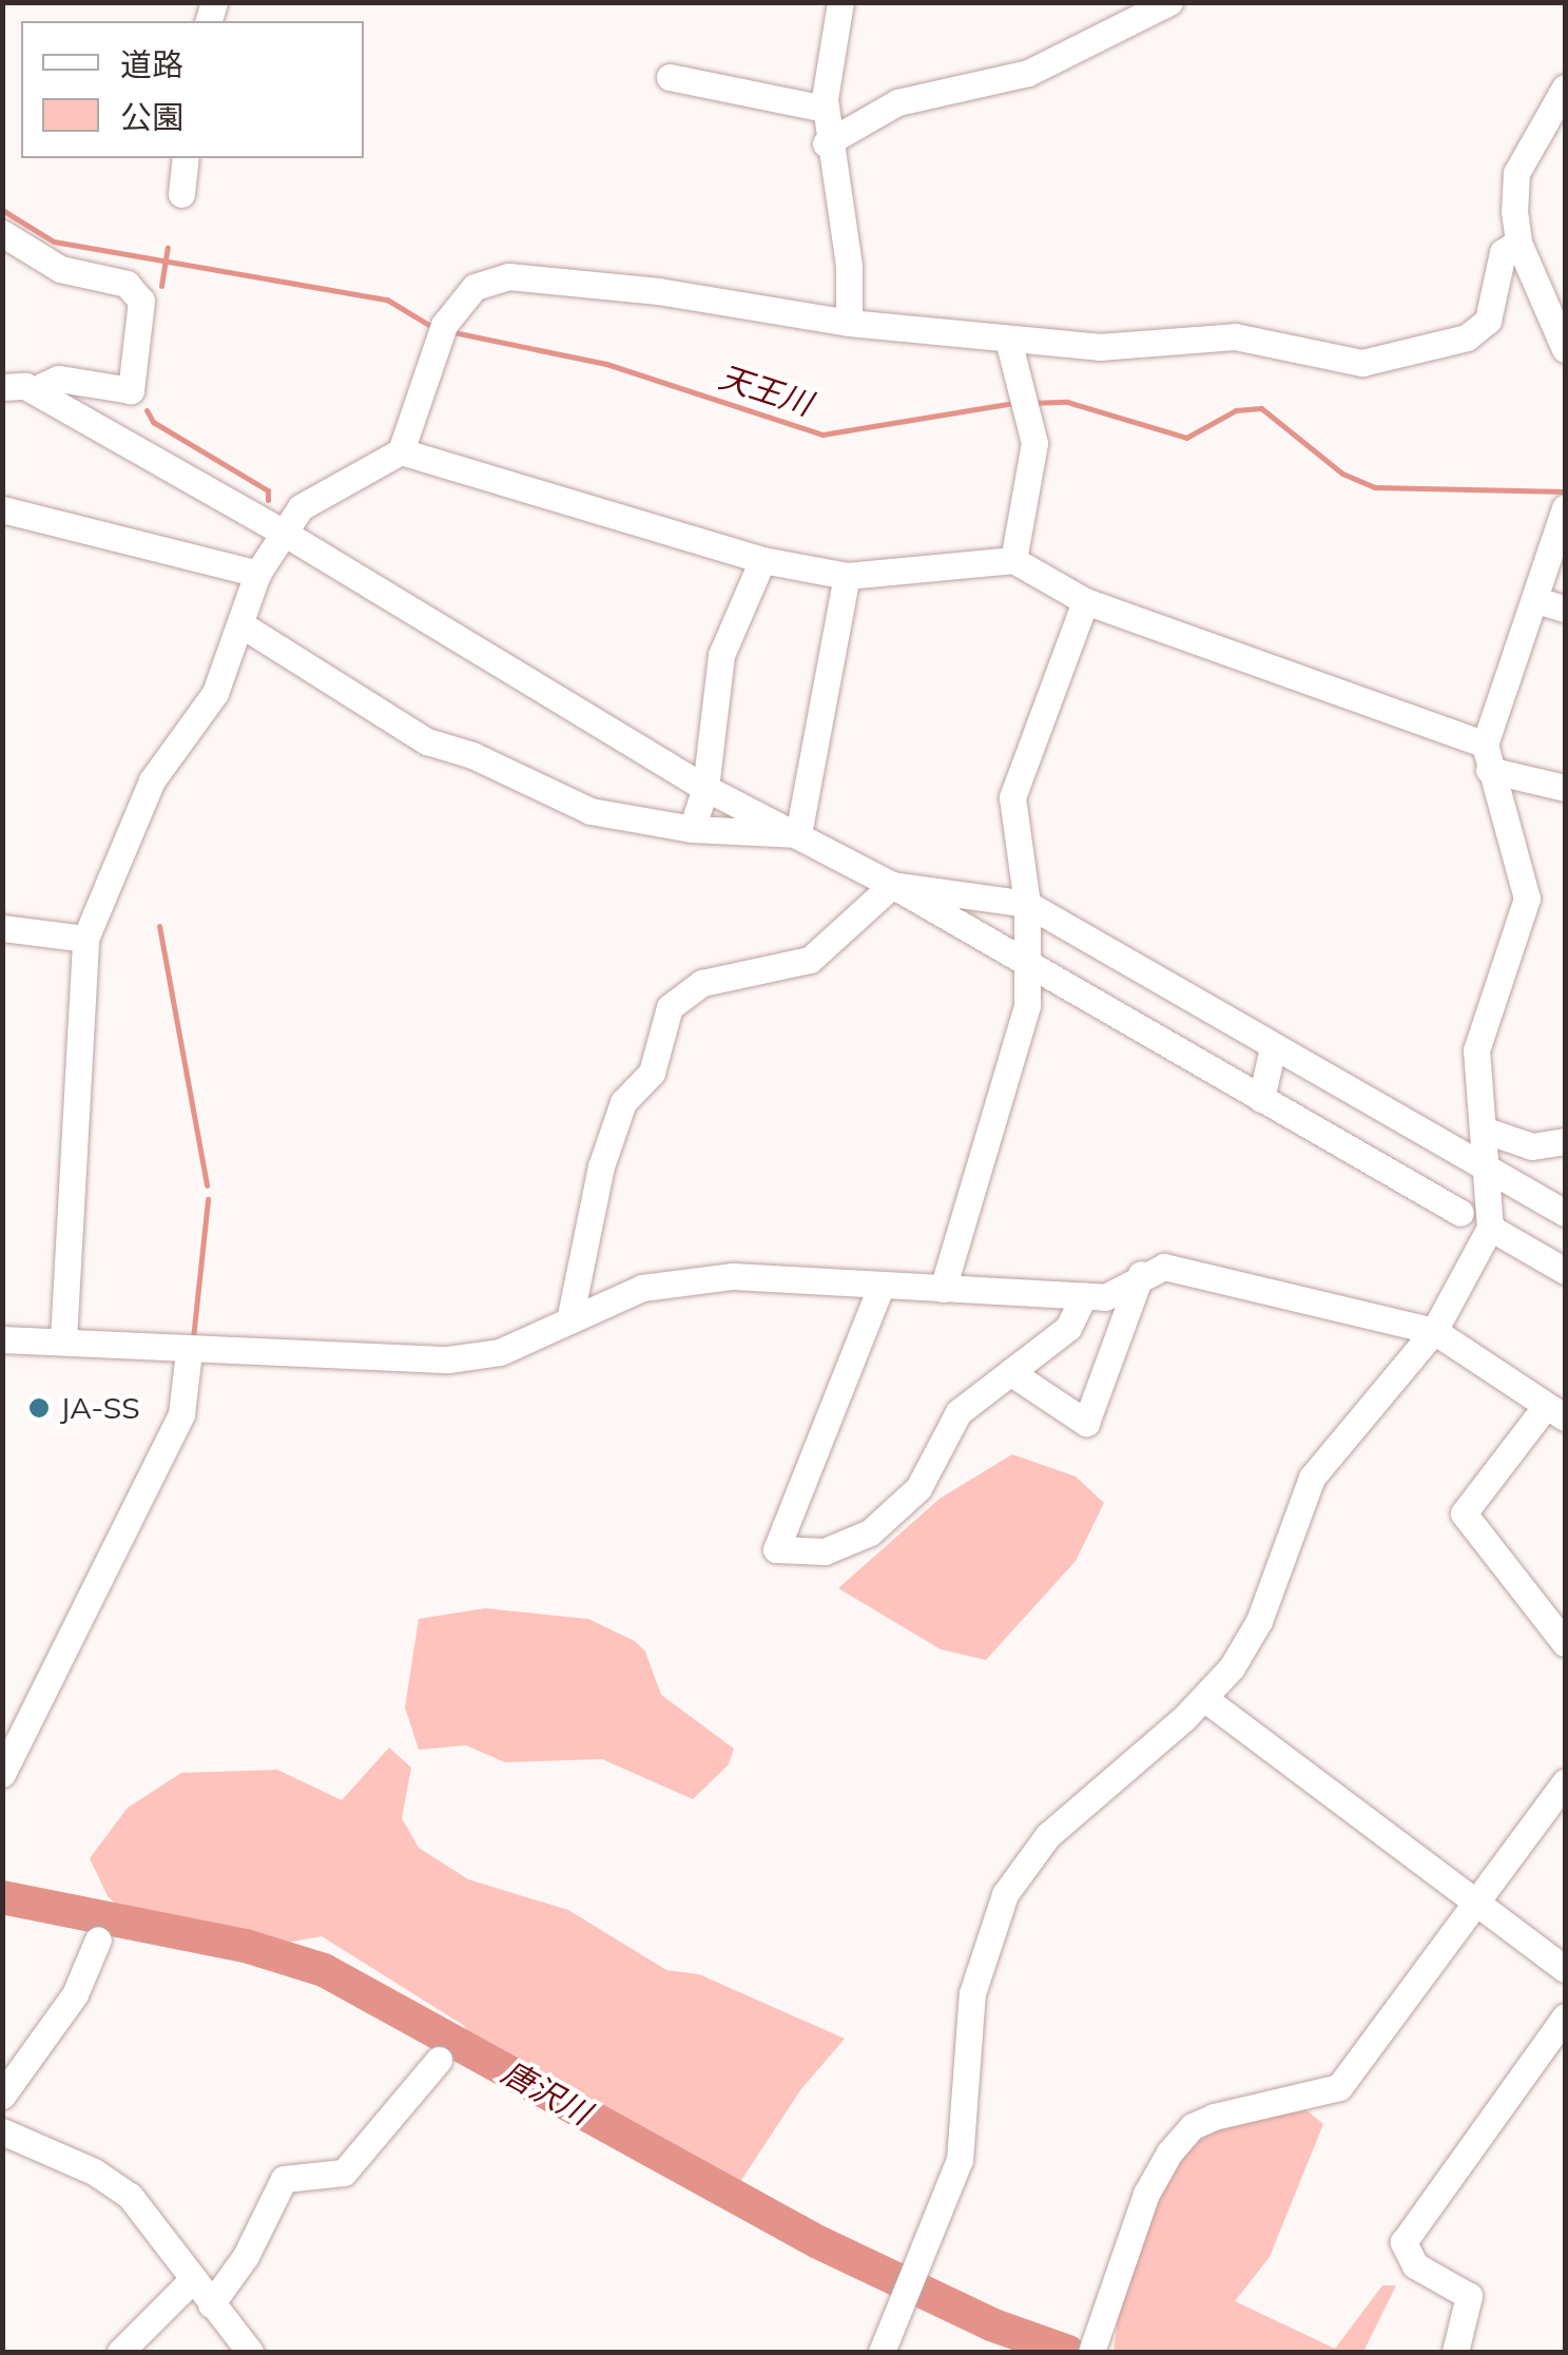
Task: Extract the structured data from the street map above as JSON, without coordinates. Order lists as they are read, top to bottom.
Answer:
{
  "water": ["天王川", "唐沢川"],
  "places": ["JA-SS"],
  "legend": ["道路", "公園"]
}
